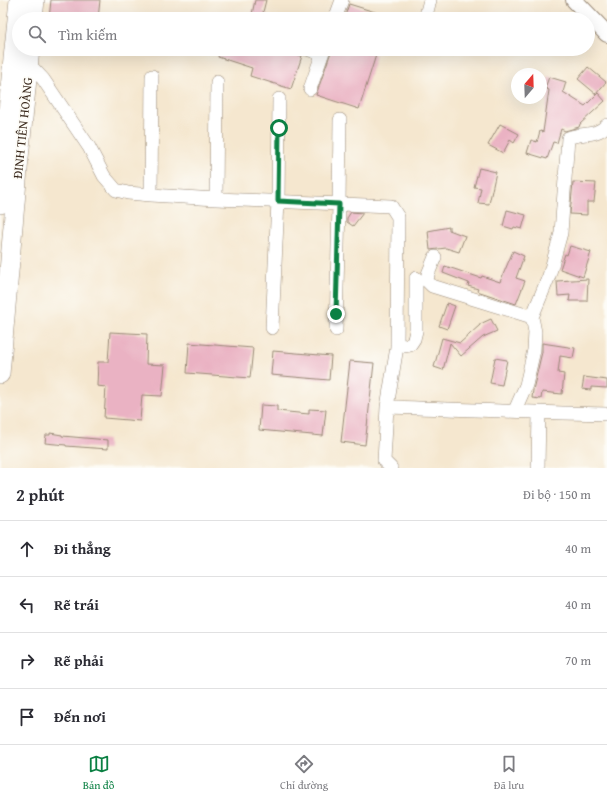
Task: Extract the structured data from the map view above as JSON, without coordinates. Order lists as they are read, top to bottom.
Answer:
{
  "streets": {
    "highway": ["ĐINH TIÊN HOÀNG"]
  },
  "north": "top",
  "page": {
    "search": "Tìm kiếm",
    "heading": ["2 phút", "Đi bộ · 150 m"],
    "list": [
      ["Đi thẳng", "40 m"],
      ["Rẽ trái", "40 m"],
      ["Rẽ phải", "70 m"],
      "Đến nơi"
    ],
    "nav": ["Bản đồ", "Chỉ đường", "Đã lưu"]
  }
}
